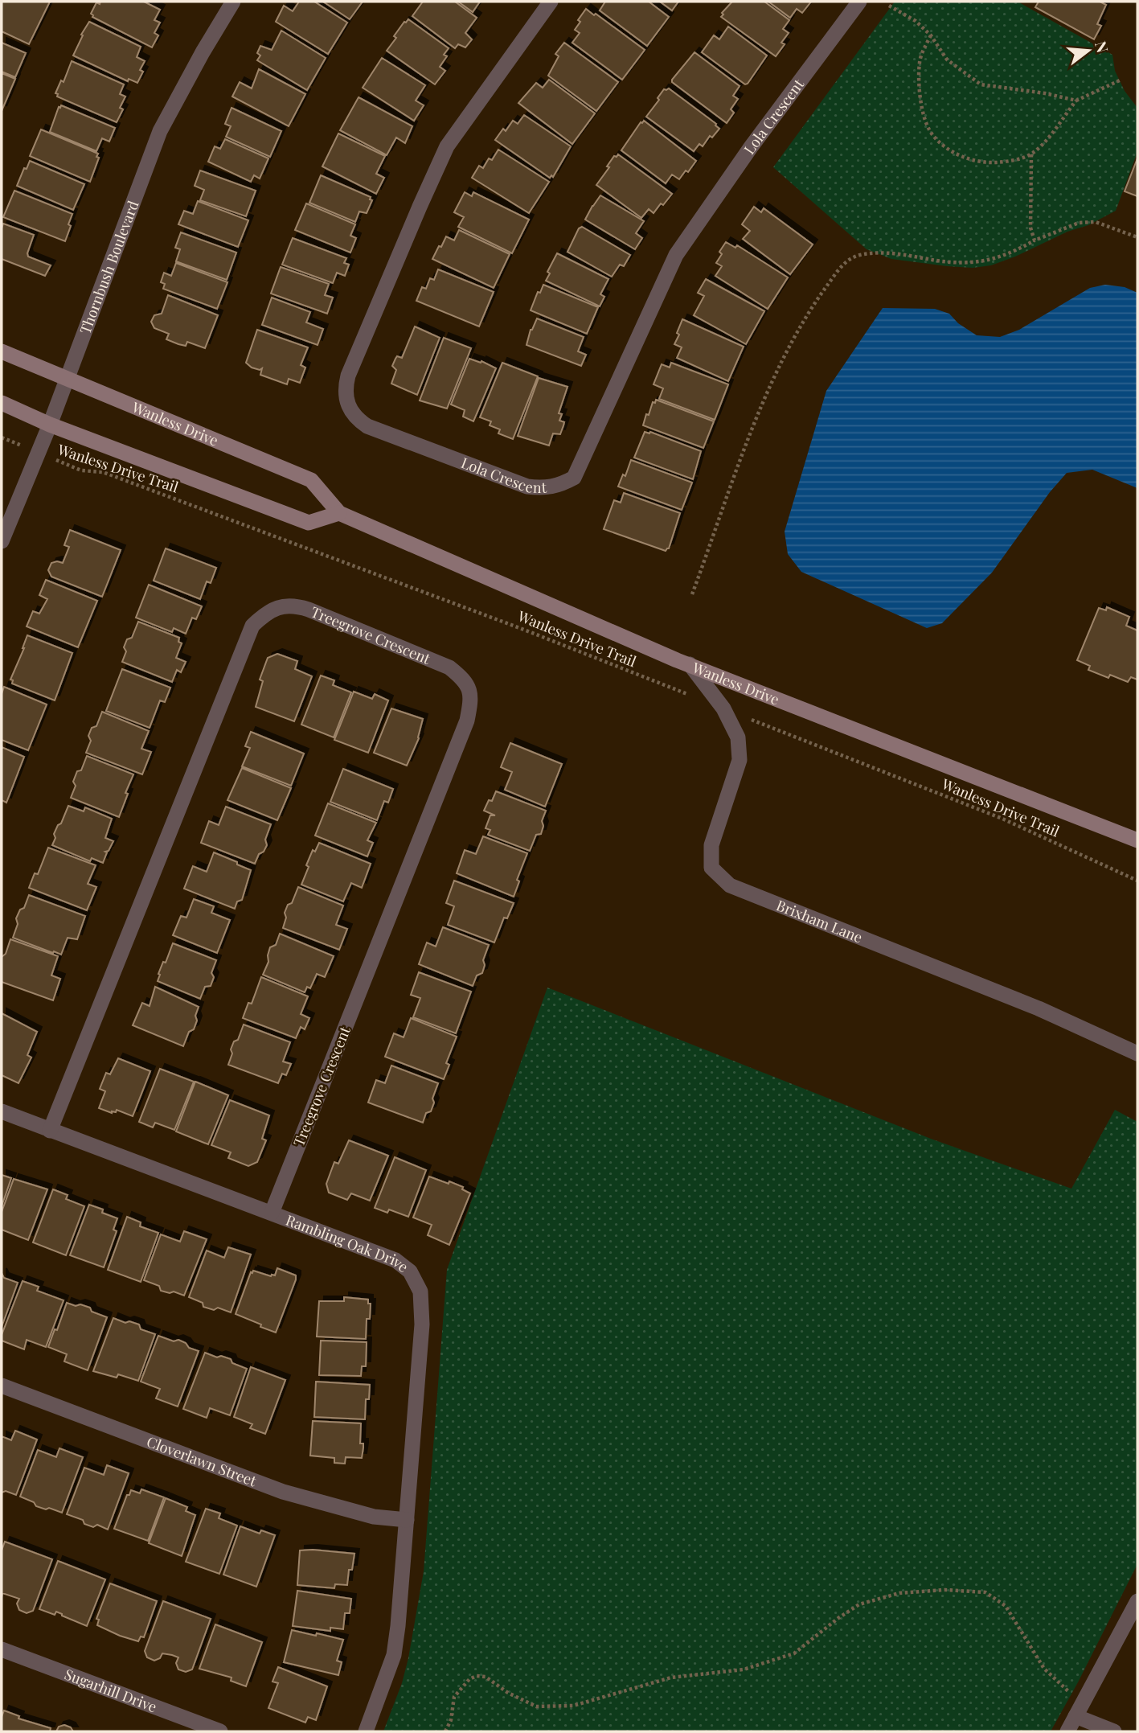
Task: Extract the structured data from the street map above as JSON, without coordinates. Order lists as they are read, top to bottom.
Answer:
{
  "streets": {
    "main road": ["Wanless Drive"],
    "street": [
      "Lola Crescent",
      "Thornbush Boulevard",
      "Treegrove Crescent",
      "Brixham Lane",
      "Rambling Oak Drive",
      "Cloverlawn Street",
      "Sugarhill Drive"
    ],
    "path": ["Wanless Drive Trail"]
  },
  "crossings": [
    ["Thornbush Boulevard", "Wanless Drive"],
    ["Thornbush Boulevard", "Wanless Drive Trail"],
    ["Wanless Drive", "Brixham Lane"],
    ["Wanless Drive Trail", "Brixham Lane"],
    ["Treegrove Crescent", "Rambling Oak Drive"],
    ["Rambling Oak Drive", "Cloverlawn Street"]
  ],
  "north": "right"
}
